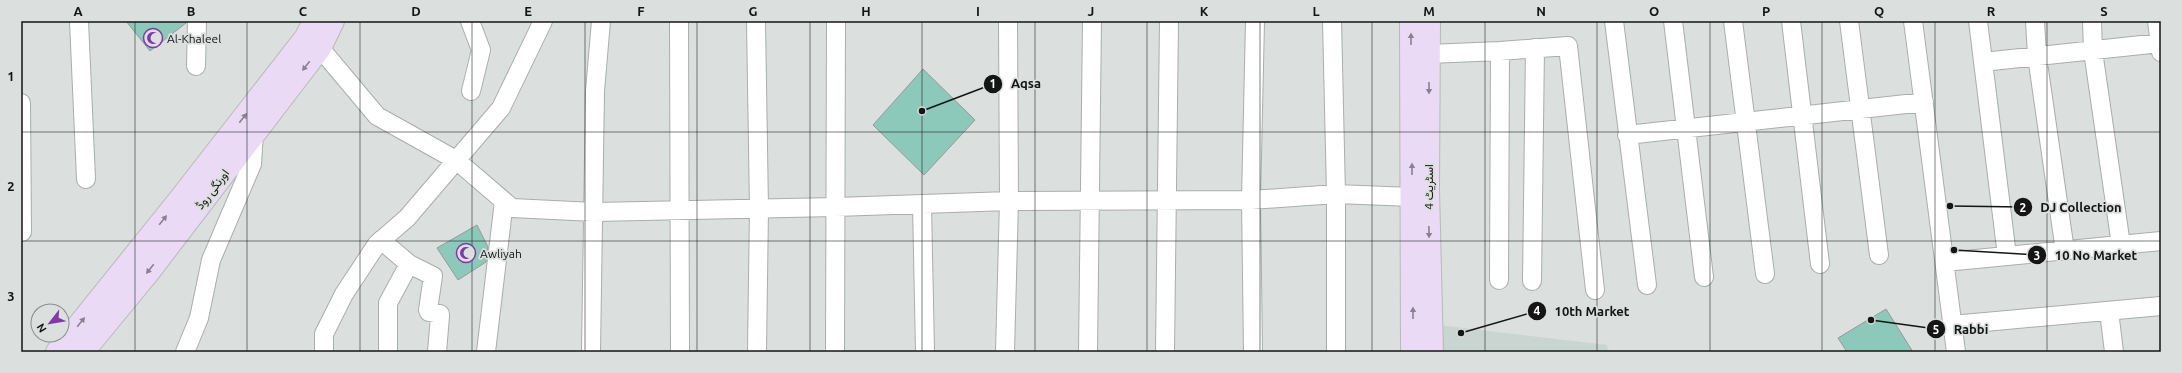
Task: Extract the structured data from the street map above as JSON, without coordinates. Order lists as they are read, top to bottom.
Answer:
{
  "streets": {
    "main road": ["اسٹریٹ 4", "اورنگی روڈ"]
  },
  "places": {
    "mosque": ["Al-Khaleel", "Awliyah"],
    "other": [
      "Aqsa",
      "DJ Collection",
      "10 No Market",
      "Rabbi",
      "10th Market"
    ]
  },
  "north": "bottom left",
  "grid": {
    "columns": [
      "A",
      "B",
      "C",
      "D",
      "E",
      "F",
      "G",
      "H",
      "I",
      "J",
      "K",
      "L",
      "M",
      "N",
      "O",
      "P",
      "Q",
      "R",
      "S"
    ],
    "rows": ["1", "2", "3"]
  }
}
